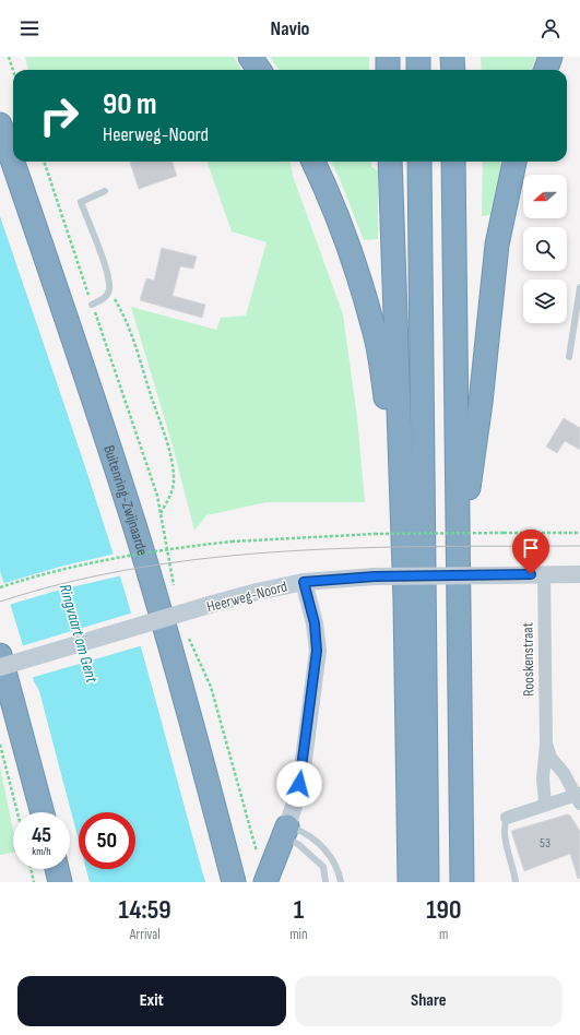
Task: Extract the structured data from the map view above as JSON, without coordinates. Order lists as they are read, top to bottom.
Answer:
{
  "streets": {
    "highway": ["Buitenring-Zwijnaarde"],
    "street": ["Heerweg-Noord", "Rooskenstraat"]
  },
  "crossings": [
    ["Heerweg-Noord", "Rooskenstraat"]
  ],
  "water": ["Ringvaart om Gent"],
  "house_numbers": ["53"],
  "north": "left",
  "page": {
    "header": "Navio",
    "turn": ["90 m", "Heerweg-Noord"],
    "speed": "45 km/h",
    "limit": "50",
    "eta": [
      "14:59",
      "Arrival",
      "1",
      "min",
      "190",
      "m"
    ],
    "buttons": ["Exit", "Share"]
  }
}
